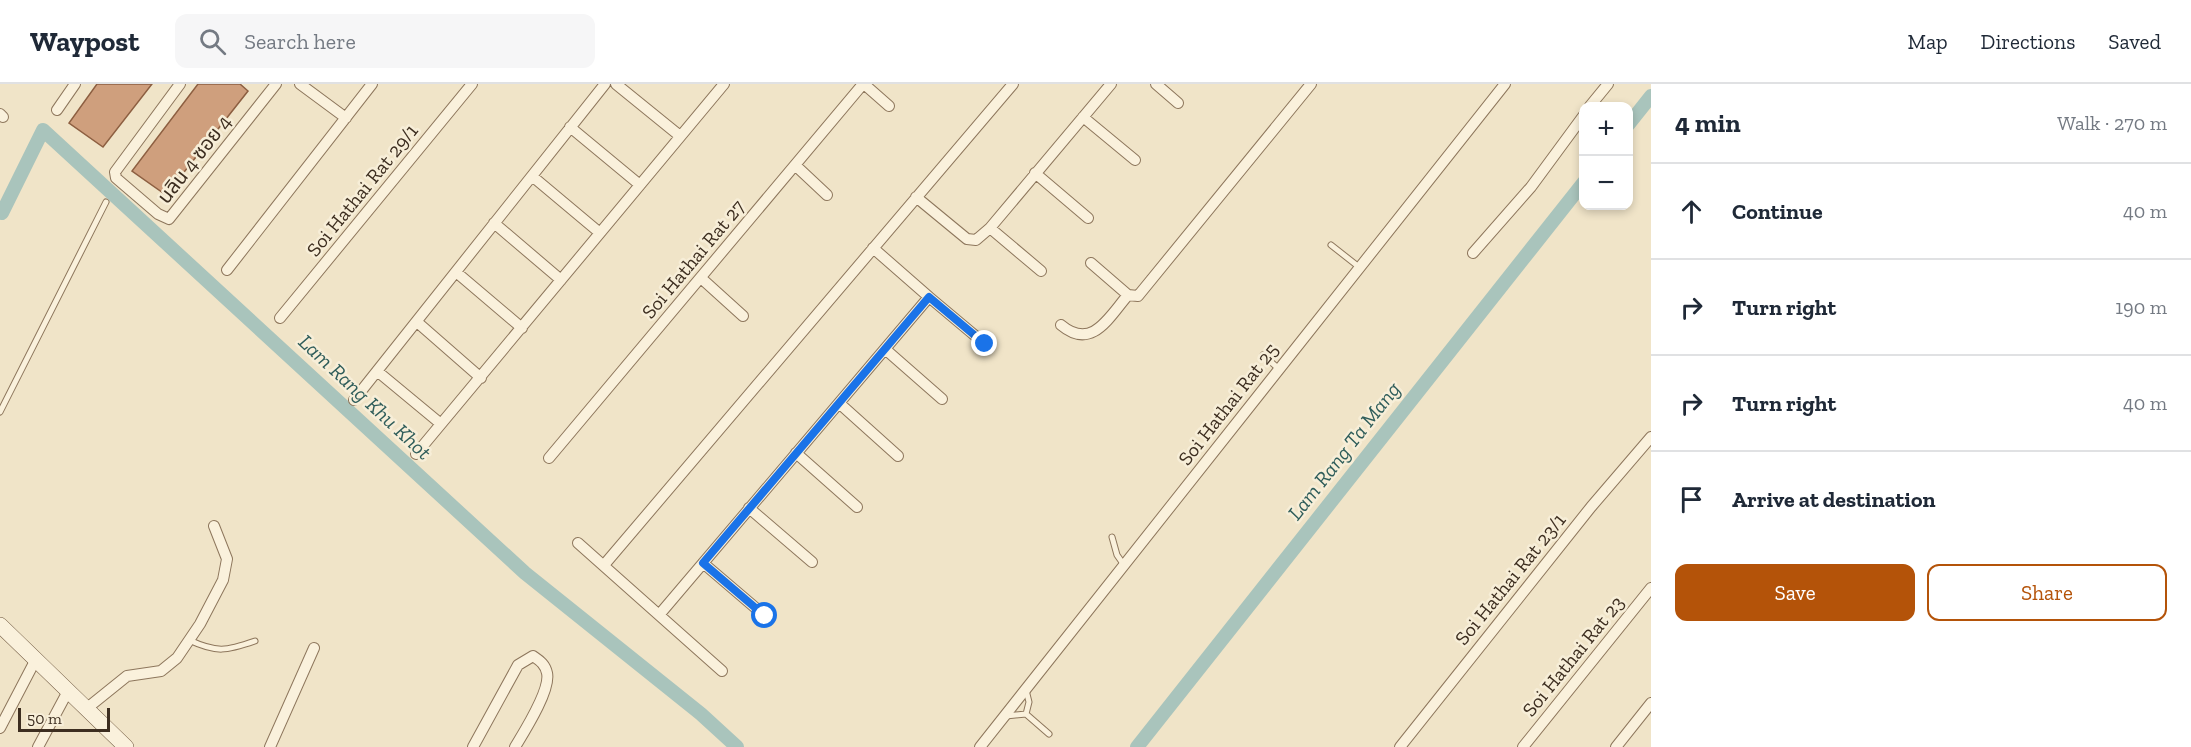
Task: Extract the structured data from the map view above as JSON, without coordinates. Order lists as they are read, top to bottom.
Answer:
{
  "streets": {
    "street": [
      "นลิน 4 ซอย 4",
      "Soi Hathai Rat 29/1",
      "Soi Hathai Rat 27",
      "Soi Hathai Rat 25",
      "Soi Hathai Rat 23/1",
      "Soi Hathai Rat 23"
    ]
  },
  "water": ["Lam Rang Khu Khot", "Lam Rang Ta Mang"],
  "scale_bar": "50 m",
  "page": {
    "header": "Waypost",
    "search": "Search here",
    "nav": ["Map", "Directions", "Saved"],
    "heading": ["4 min", "Walk · 270 m"],
    "map_buttons": ["+", "−"],
    "list": [
      ["Continue", "40 m"],
      ["Turn right", "190 m"],
      ["Turn right", "40 m"],
      "Arrive at destination"
    ],
    "buttons": ["Save", "Share"],
    "scale": "50 m"
  }
}
